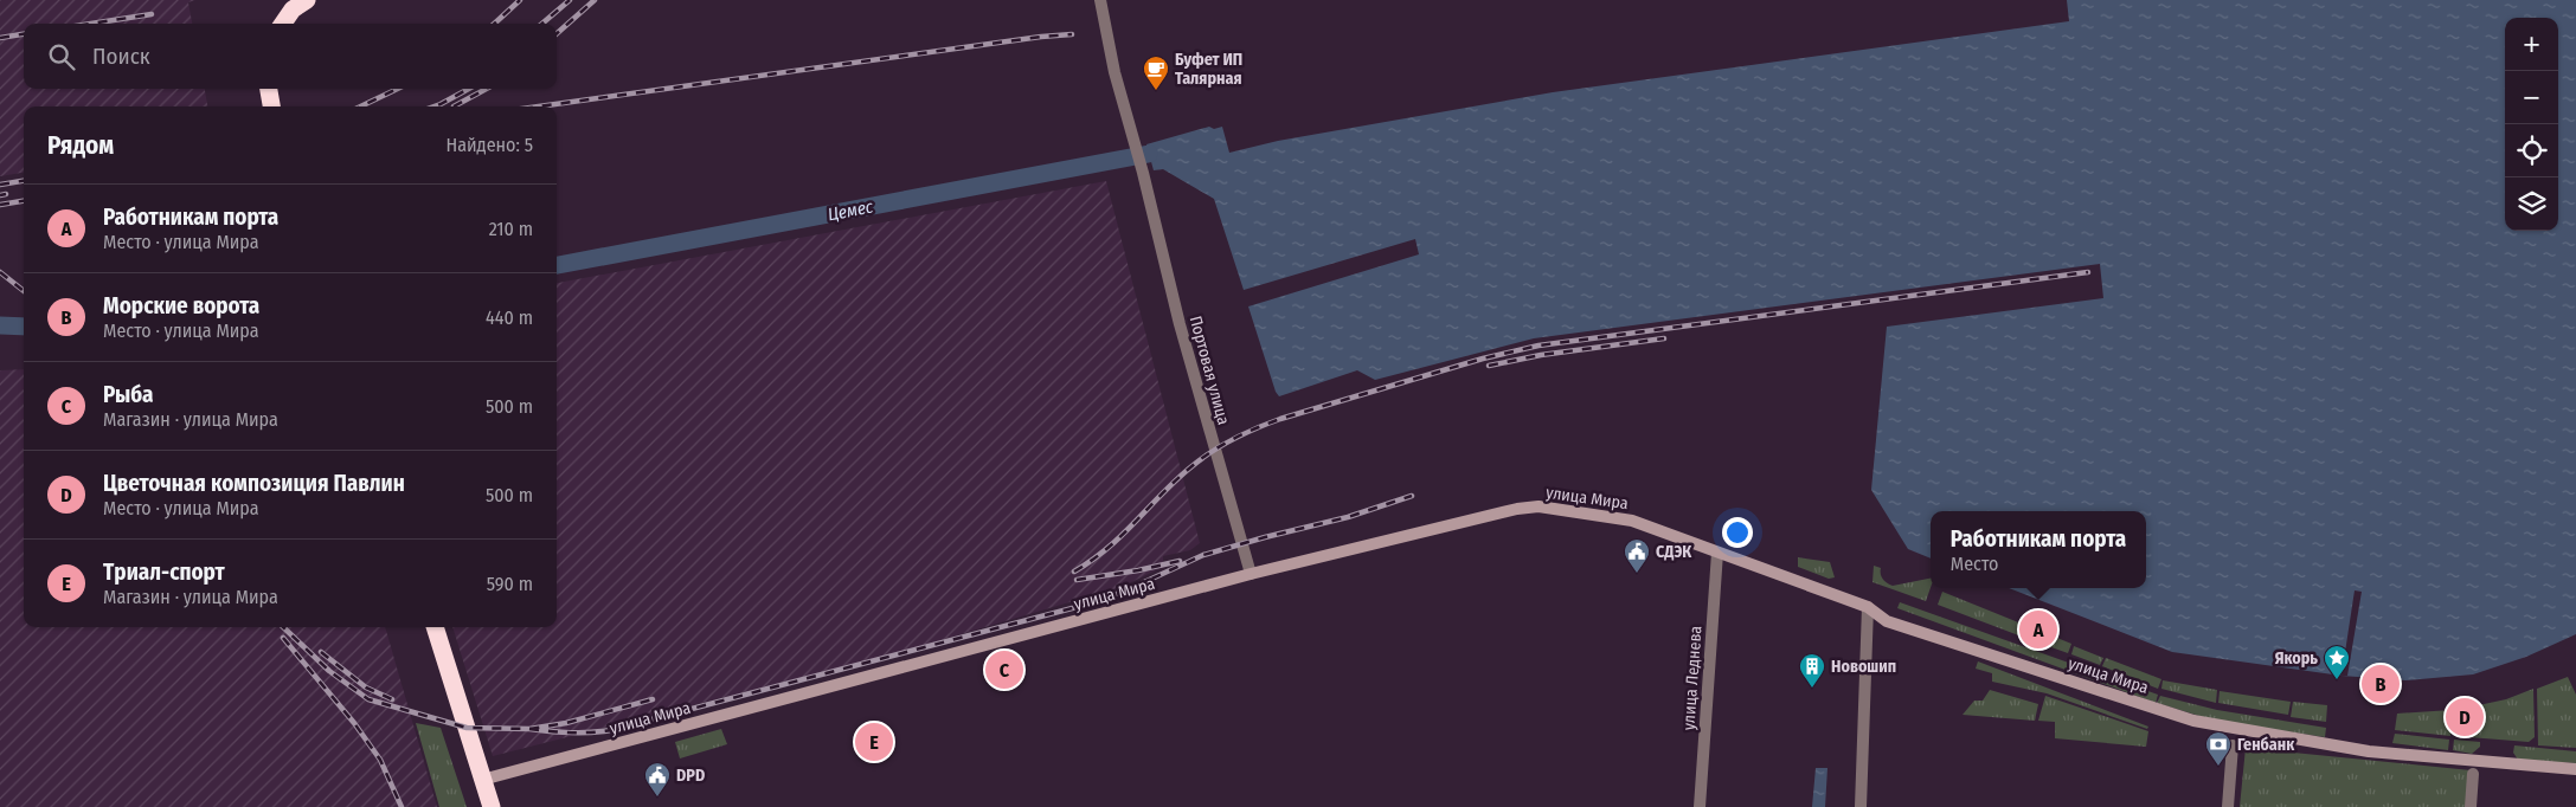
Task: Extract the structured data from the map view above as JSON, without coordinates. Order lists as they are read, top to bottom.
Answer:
{
  "streets": {
    "street": ["Портовая улица", "улица Мира", "улица Леднева"]
  },
  "crossings": [
    ["Портовая улица", "улица Мира"],
    ["улица Мира", "улица Леднева"]
  ],
  "water": ["Цемес"],
  "places": {
    "cafe": ["Буфет ИП Талярная"],
    "public building": ["СДЭК", "DPD"],
    "place": ["Якорь"],
    "building": ["Новошип"],
    "bank": ["Генбанк"]
  },
  "page": {
    "map_buttons": ["+", "−"],
    "search": "Поиск",
    "heading": ["Рядом", "Найдено: 5"],
    "list": [
      {
        "mark": "A",
        "name": "Работникам порта",
        "note": "Место · улица Мира",
        "value": "210 m"
      },
      {
        "mark": "B",
        "name": "Морские ворота",
        "note": "Место · улица Мира",
        "value": "440 m"
      },
      {
        "mark": "C",
        "name": "Рыба",
        "note": "Магазин · улица Мира",
        "value": "500 m"
      },
      {
        "mark": "D",
        "name": "Цветочная композиция Павлин",
        "note": "Место · улица Мира",
        "value": "500 m"
      },
      {
        "mark": "E",
        "name": "Триал-спорт",
        "note": "Магазин · улица Мира",
        "value": "590 m"
      }
    ],
    "popup": ["Работникам порта", "Место"],
    "pins": [
      "A",
      "C",
      "B",
      "D",
      "E"
    ]
  }
}
